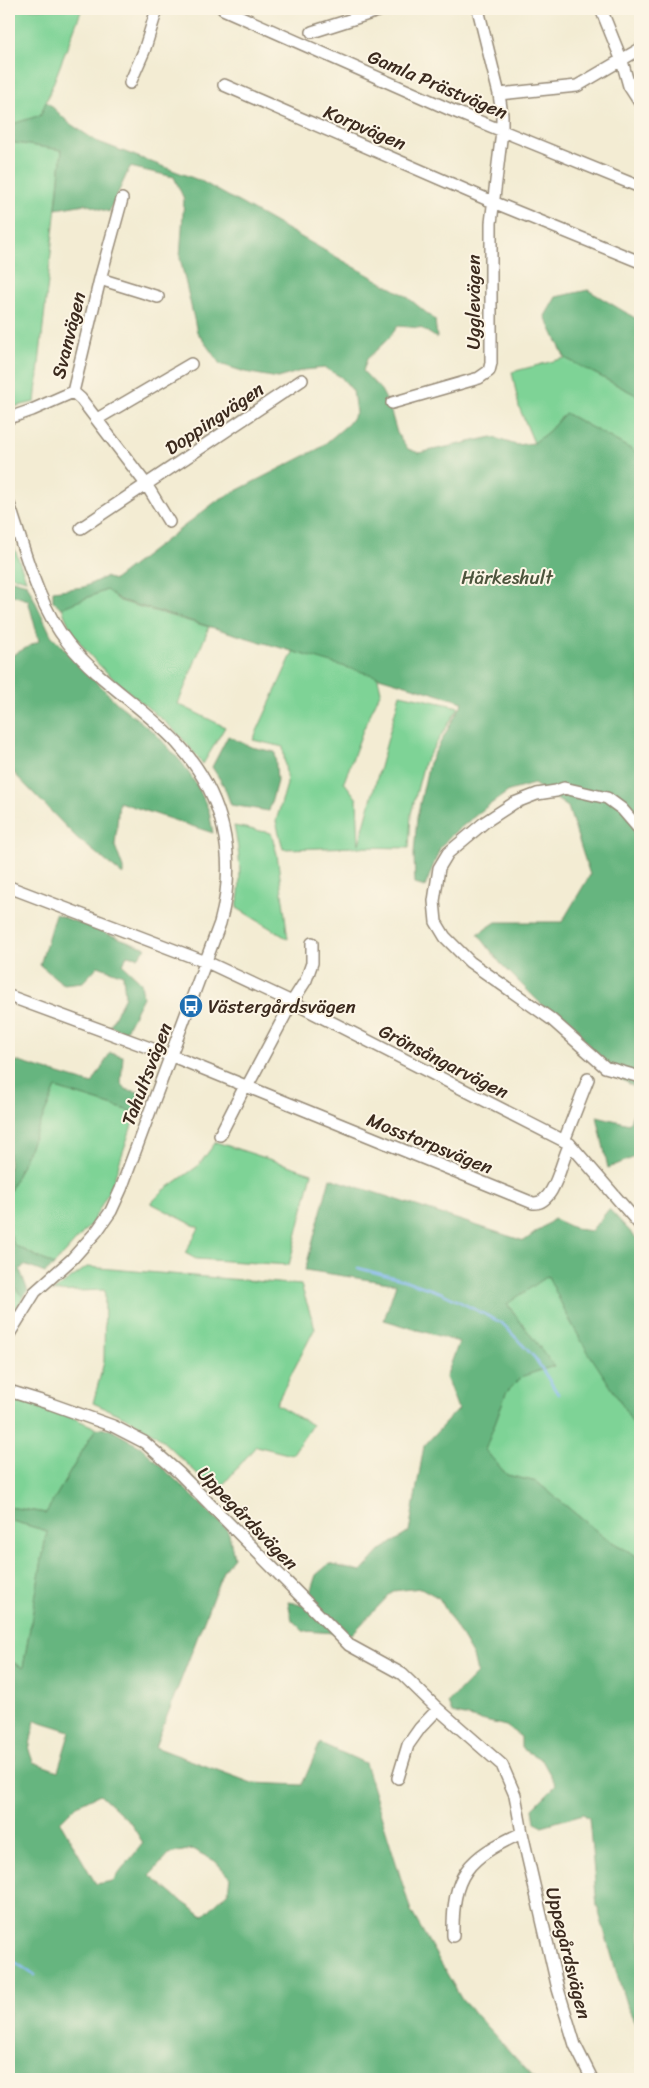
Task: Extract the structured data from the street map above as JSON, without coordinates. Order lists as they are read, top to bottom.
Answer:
{
  "streets": {
    "street": [
      "Gamla Prästvägen",
      "Korpvägen",
      "Ugglevägen",
      "Svanvägen",
      "Doppingvägen",
      "Grönsångarvägen",
      "Tahultsvägen",
      "Mosstorpsvägen",
      "Uppegårdsvägen"
    ]
  },
  "crossings": [
    ["Gamla Prästvägen", "Ugglevägen"],
    ["Korpvägen", "Ugglevägen"],
    ["Grönsångarvägen", "Tahultsvägen"],
    ["Grönsångarvägen", "Mosstorpsvägen"],
    ["Tahultsvägen", "Mosstorpsvägen"]
  ],
  "parks": ["Härkeshult"],
  "places": {
    "bus stop": ["Västergårdsvägen"]
  }
}
